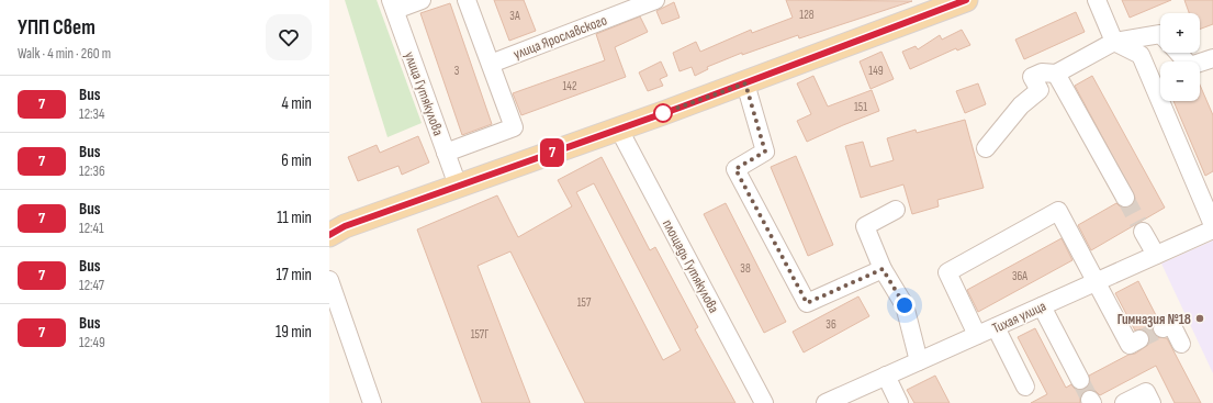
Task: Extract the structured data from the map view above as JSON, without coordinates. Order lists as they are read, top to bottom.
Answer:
{
  "streets": {
    "street": [
      "улица Ярославского",
      "улица Гутякулова",
      "площадь Гутякулова",
      "Тихая улица"
    ]
  },
  "places": ["Гимназия №18"],
  "lines": ["bus line 7"],
  "house_numbers": [
    "128",
    "3А",
    "3",
    "149",
    "142",
    "151",
    "38",
    "36А",
    "157",
    "36",
    "157Г"
  ],
  "page": {
    "heading": ["УПП Свет", "Walk · 4 min · 260 m"],
    "on_map": "7",
    "map_buttons": ["+", "−"],
    "list": [
      {
        "mark": "7",
        "name": "Bus",
        "note": "12:34",
        "value": "4 min"
      },
      {
        "mark": "7",
        "name": "Bus",
        "note": "12:36",
        "value": "6 min"
      },
      {
        "mark": "7",
        "name": "Bus",
        "note": "12:41",
        "value": "11 min"
      },
      {
        "mark": "7",
        "name": "Bus",
        "note": "12:47",
        "value": "17 min"
      },
      {
        "mark": "7",
        "name": "Bus",
        "note": "12:49",
        "value": "19 min"
      }
    ]
  }
}
